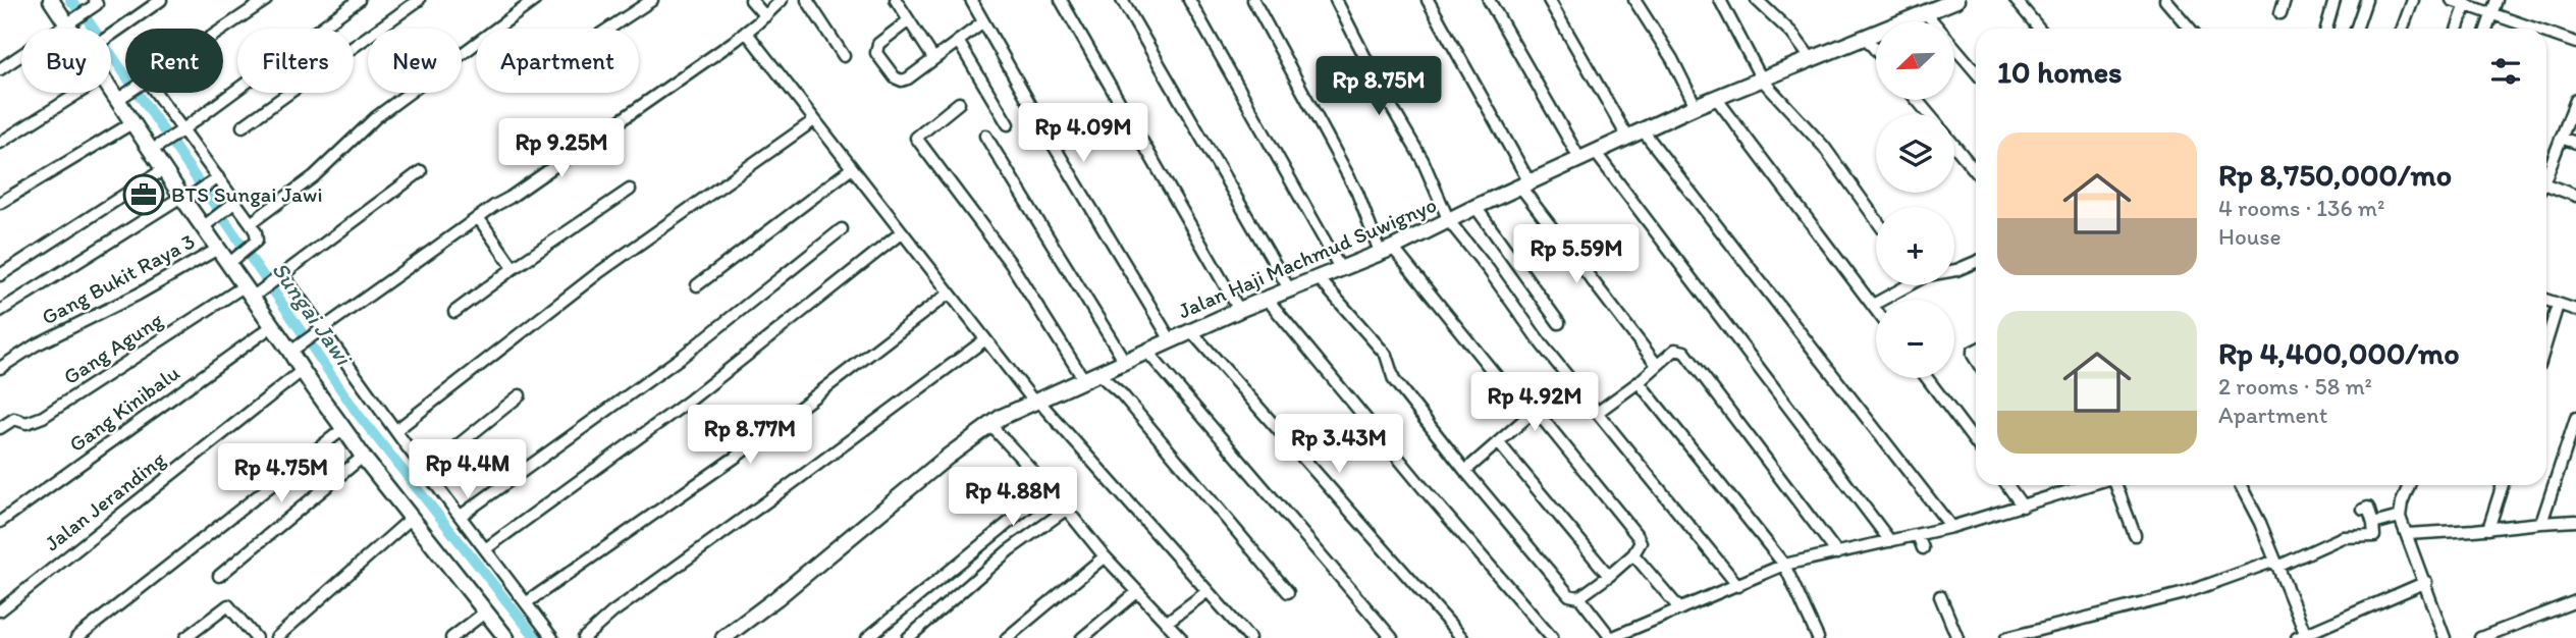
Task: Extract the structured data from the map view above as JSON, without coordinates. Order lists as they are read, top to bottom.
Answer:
{
  "streets": {
    "street": [
      "Jalan Haji Machmud Suwignyo",
      "Gang Bukit Raya 3",
      "Gang Agung",
      "Gang Kinibalu",
      "Jalan Jeranding"
    ]
  },
  "water": ["Sungai Jawi"],
  "places": {
    "office": ["BTS Sungai Jawi"]
  },
  "north": "bottom left",
  "page": {
    "map_buttons": ["+", "−"],
    "chip": [
      "Buy",
      "Rent",
      "Filters",
      "New",
      "Apartment"
    ],
    "heading": "10 homes",
    "price": [
      "Rp 8.75M",
      "Rp 4.09M",
      "Rp 9.25M",
      "Rp 5.59M",
      "Rp 4.92M",
      "Rp 8.77M",
      "Rp 3.43M",
      "Rp 4.4M",
      "Rp 4.75M",
      "Rp 4.88M"
    ],
    "list": [
      {
        "name": "Rp 8,750,000/mo",
        "note": "4 rooms · 136 m² · House"
      },
      {
        "name": "Rp 4,400,000/mo",
        "note": "2 rooms · 58 m² · Apartment"
      }
    ]
  }
}
